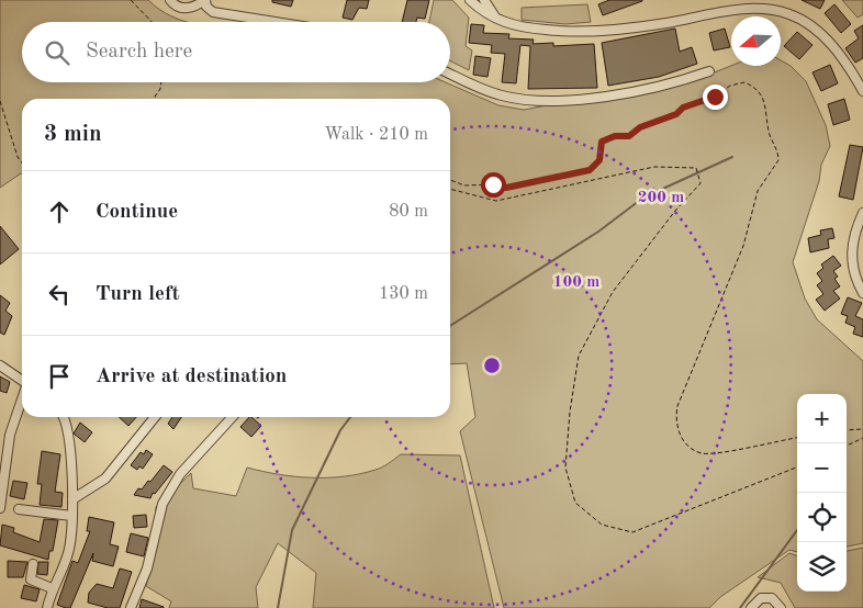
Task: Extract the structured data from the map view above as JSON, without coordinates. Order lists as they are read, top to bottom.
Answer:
{
  "north": "left",
  "page": {
    "search": "Search here",
    "heading": ["3 min", "Walk · 210 m"],
    "list": [
      ["Continue", "80 m"],
      ["Turn left", "130 m"],
      "Arrive at destination"
    ],
    "map_buttons": ["+", "−"]
  },
  "rings": ["200 m", "100 m"]
}
